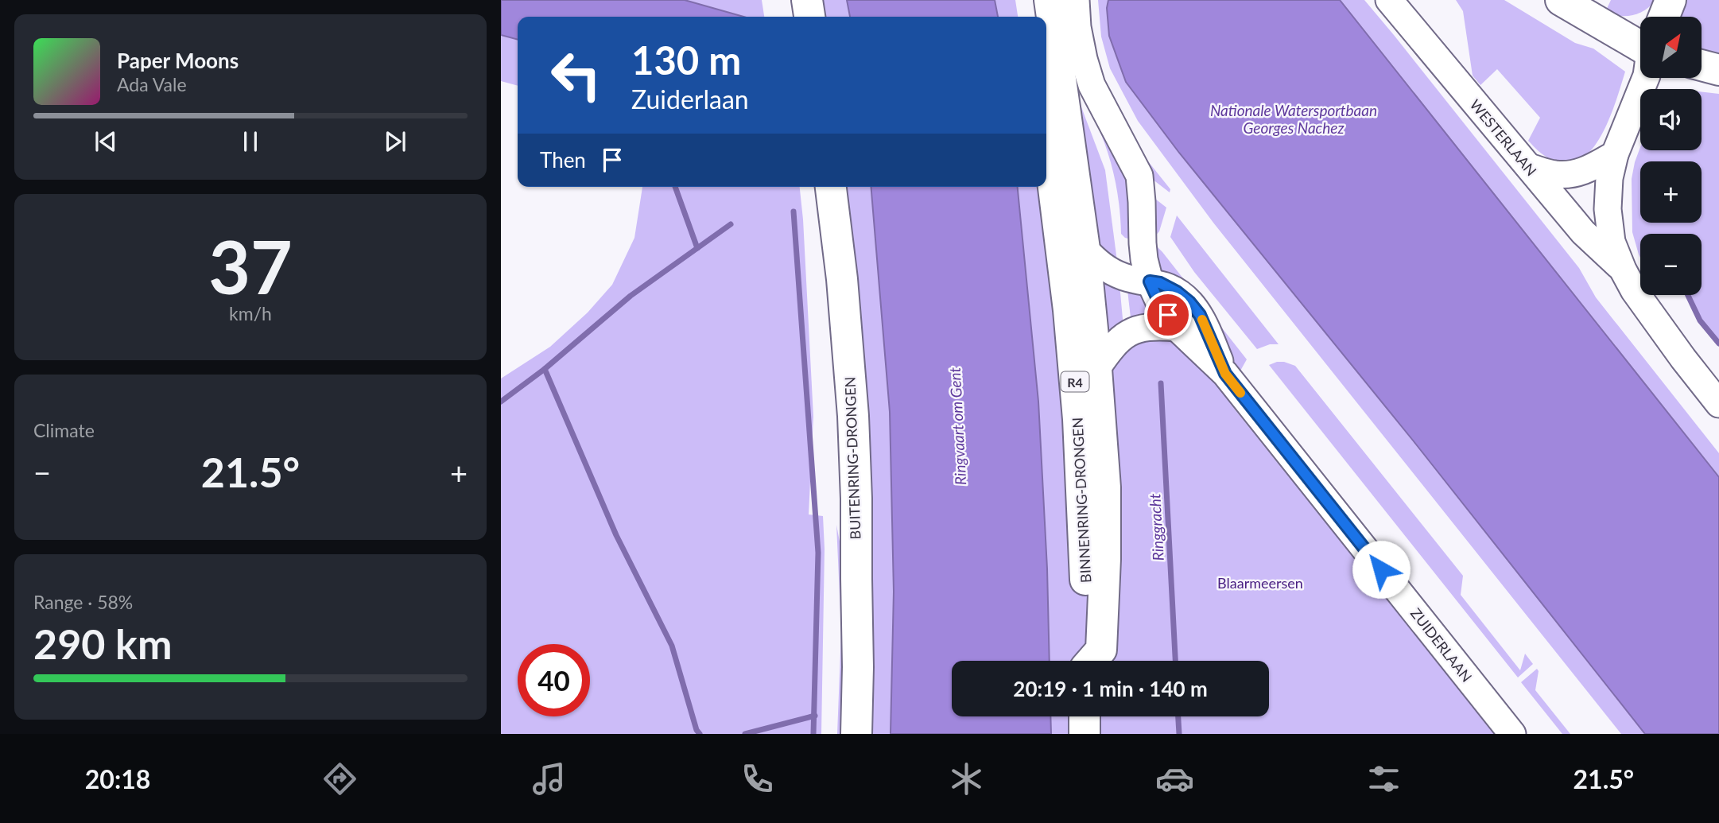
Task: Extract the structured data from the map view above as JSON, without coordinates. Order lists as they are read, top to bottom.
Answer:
{
  "streets": {
    "highway": ["R4", "BUITENRING-DRONGEN", "BINNENRING-DRONGEN"],
    "street": ["WESTERLAAN", "ZUIDERLAAN"]
  },
  "water": ["Nationale Watersportbaan Georges Nachez", "Ringvaart om Gent", "Ringgracht"],
  "parks": ["Blaarmeersen"],
  "north": "top right",
  "page": {
    "map_buttons": ["+", "−"],
    "turn": ["130 m", "Zuiderlaan"],
    "song": ["Paper Moons", "Ada Vale"],
    "then": "Then",
    "tile": [
      ["37", "km/h"],
      "Climate",
      ["Range · 58%", "290 km"]
    ],
    "heat": ["−", "21.5°", "+"],
    "limit": "40",
    "trip": "20:19 · 1 min · 140 m",
    "tabs": ["20:18", "21.5°"]
  }
}
